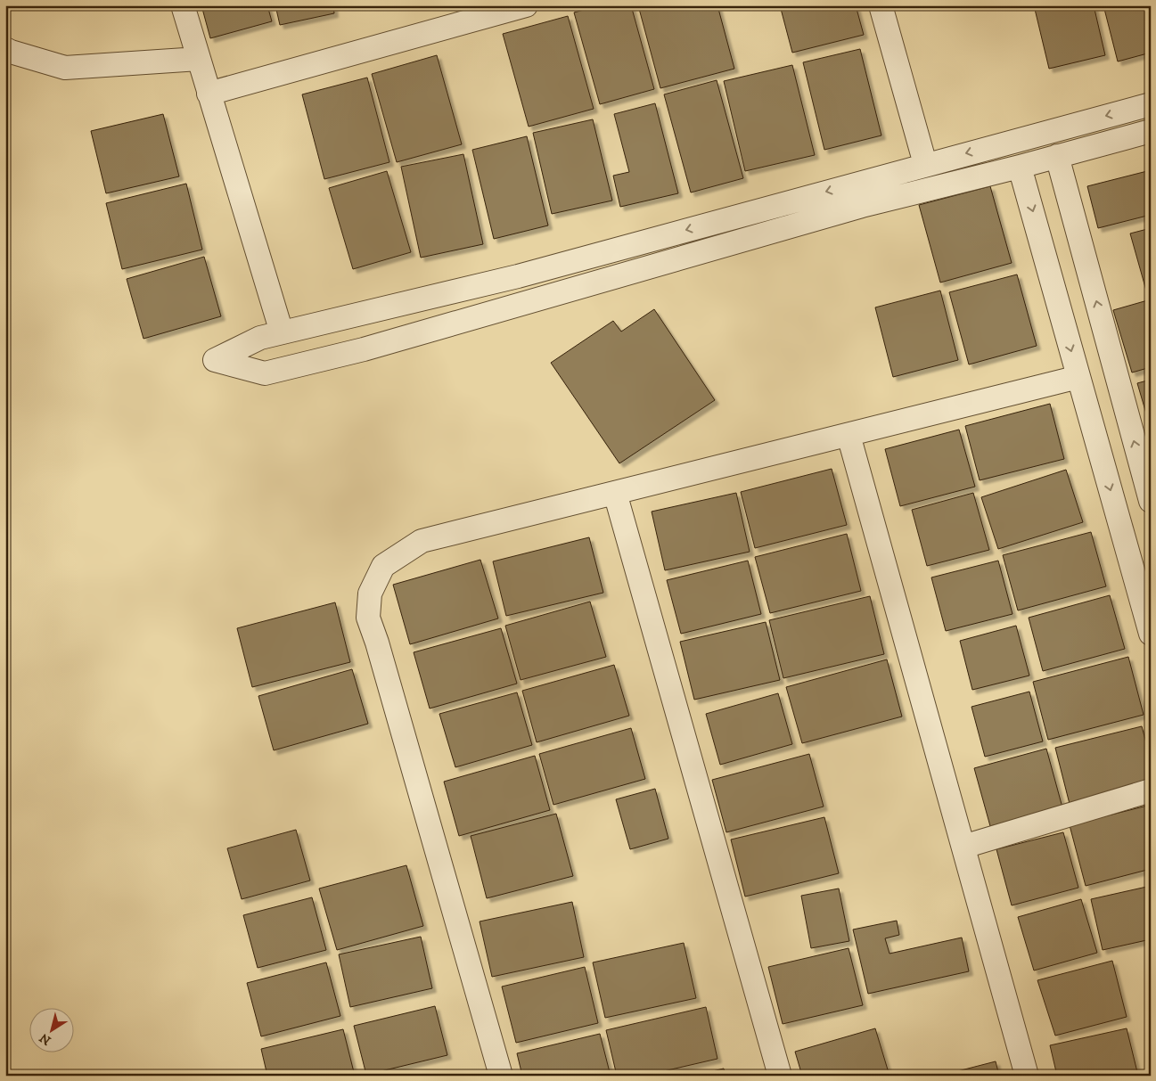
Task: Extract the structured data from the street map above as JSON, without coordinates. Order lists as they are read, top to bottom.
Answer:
{
  "north": "bottom left"
}
